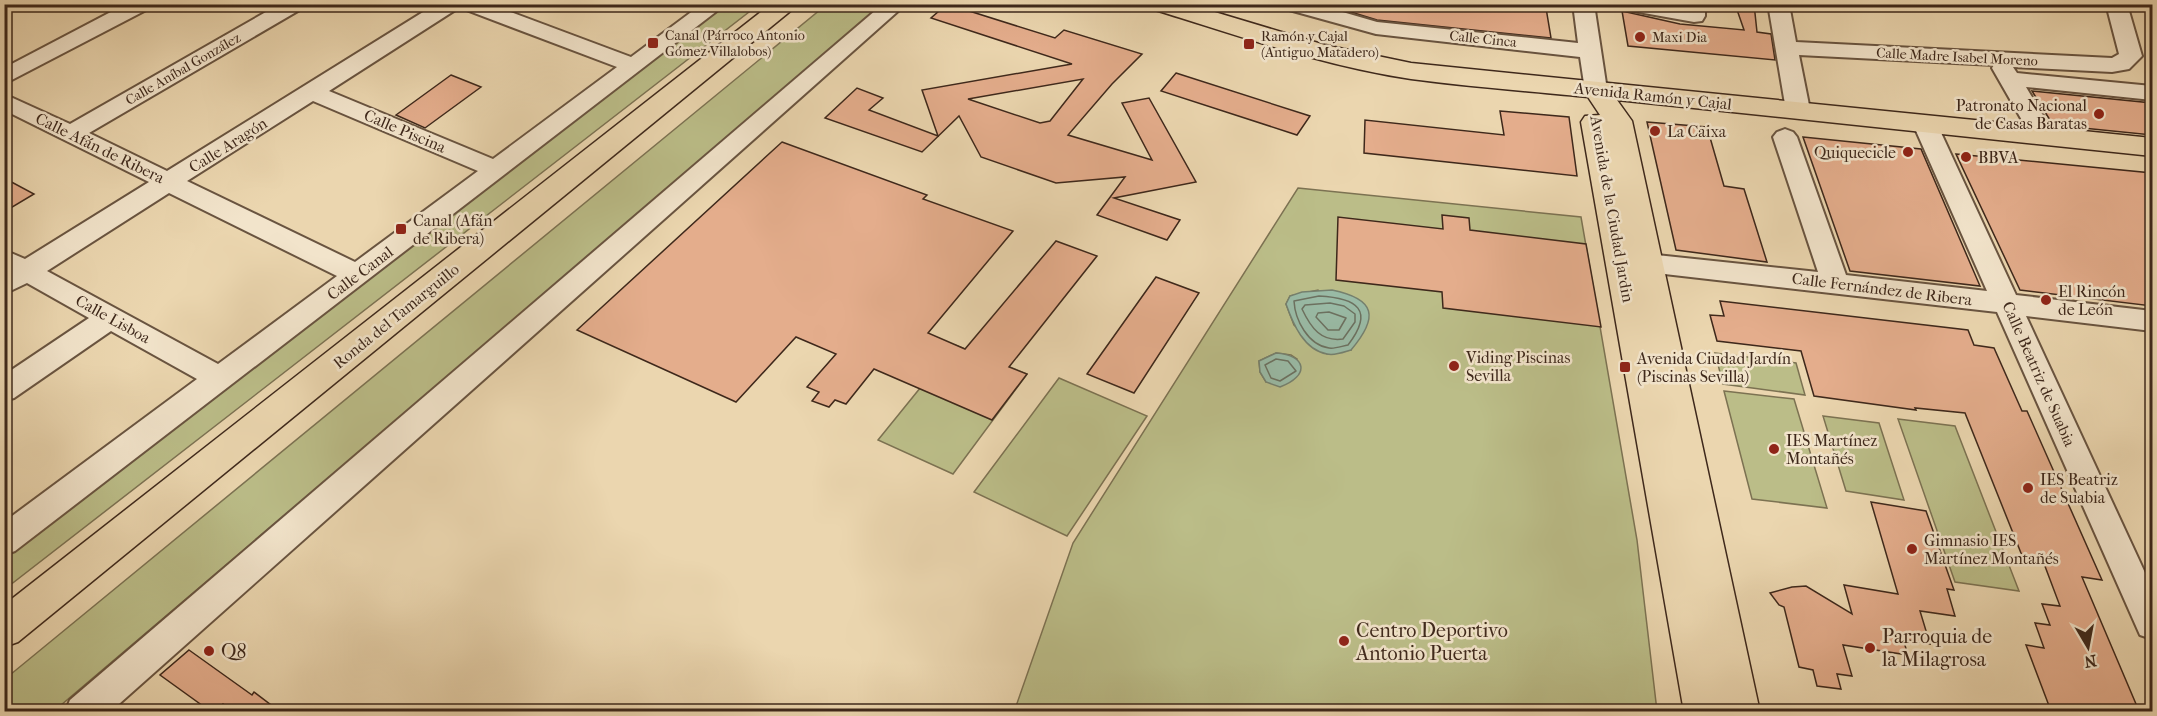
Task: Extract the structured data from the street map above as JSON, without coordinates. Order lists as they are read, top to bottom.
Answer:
{
  "streets": {
    "main road": ["Avenida Ramón y Cajal", "Avenida de la Ciudad Jardin", "Ronda del Tamarguillo"],
    "street": [
      "Calle Cinca",
      "Calle Madre Isabel Moreno",
      "Calle Aníbal González",
      "Calle Piscina",
      "Calle Aragón",
      "Calle Afán de Ribera",
      "Calle Canal",
      "Calle Fernández de Ribera",
      "Calle Lisboa",
      "Calle Beatriz de Suabia"
    ]
  },
  "crossings": [
    ["Calle Aníbal González", "Calle Afán de Ribera"],
    ["Avenida Ramón y Cajal", "Avenida de la Ciudad Jardin"],
    ["Avenida Ramón y Cajal", "Calle Beatriz de Suabia"],
    ["Calle Piscina", "Calle Aragón"],
    ["Calle Piscina", "Calle Canal"],
    ["Calle Aragón", "Calle Afán de Ribera"],
    ["Calle Aragón", "Calle Lisboa"],
    ["Calle Afán de Ribera", "Calle Canal"],
    ["Avenida de la Ciudad Jardin", "Calle Fernández de Ribera"],
    ["Calle Canal", "Calle Lisboa"],
    ["Calle Fernández de Ribera", "Calle Beatriz de Suabia"]
  ],
  "places": {
    "other": [
      "Maxi Dia",
      "Patronato Nacional de Casas Baratas",
      "La Caixa",
      "Quiquecicle",
      "BBVA",
      "El Rincón de León",
      "Viding Piscinas Sevilla",
      "IES Martínez Montañés",
      "IES Beatriz de Suabia",
      "Gimnasio IES Martínez Montañés",
      "Centro Deportivo Antonio Puerta",
      "Parroquia de la Milagrosa",
      "Q8"
    ],
    "transit": [
      "Canal (Párroco Antonio Gómez Villalobos)",
      "Ramón y Cajal (Antiguo Matadero)",
      "Canal (Afán de Ribera)",
      "Avenida Ciudad Jardín (Piscinas Sevilla)"
    ]
  },
  "north": "bottom"
}
